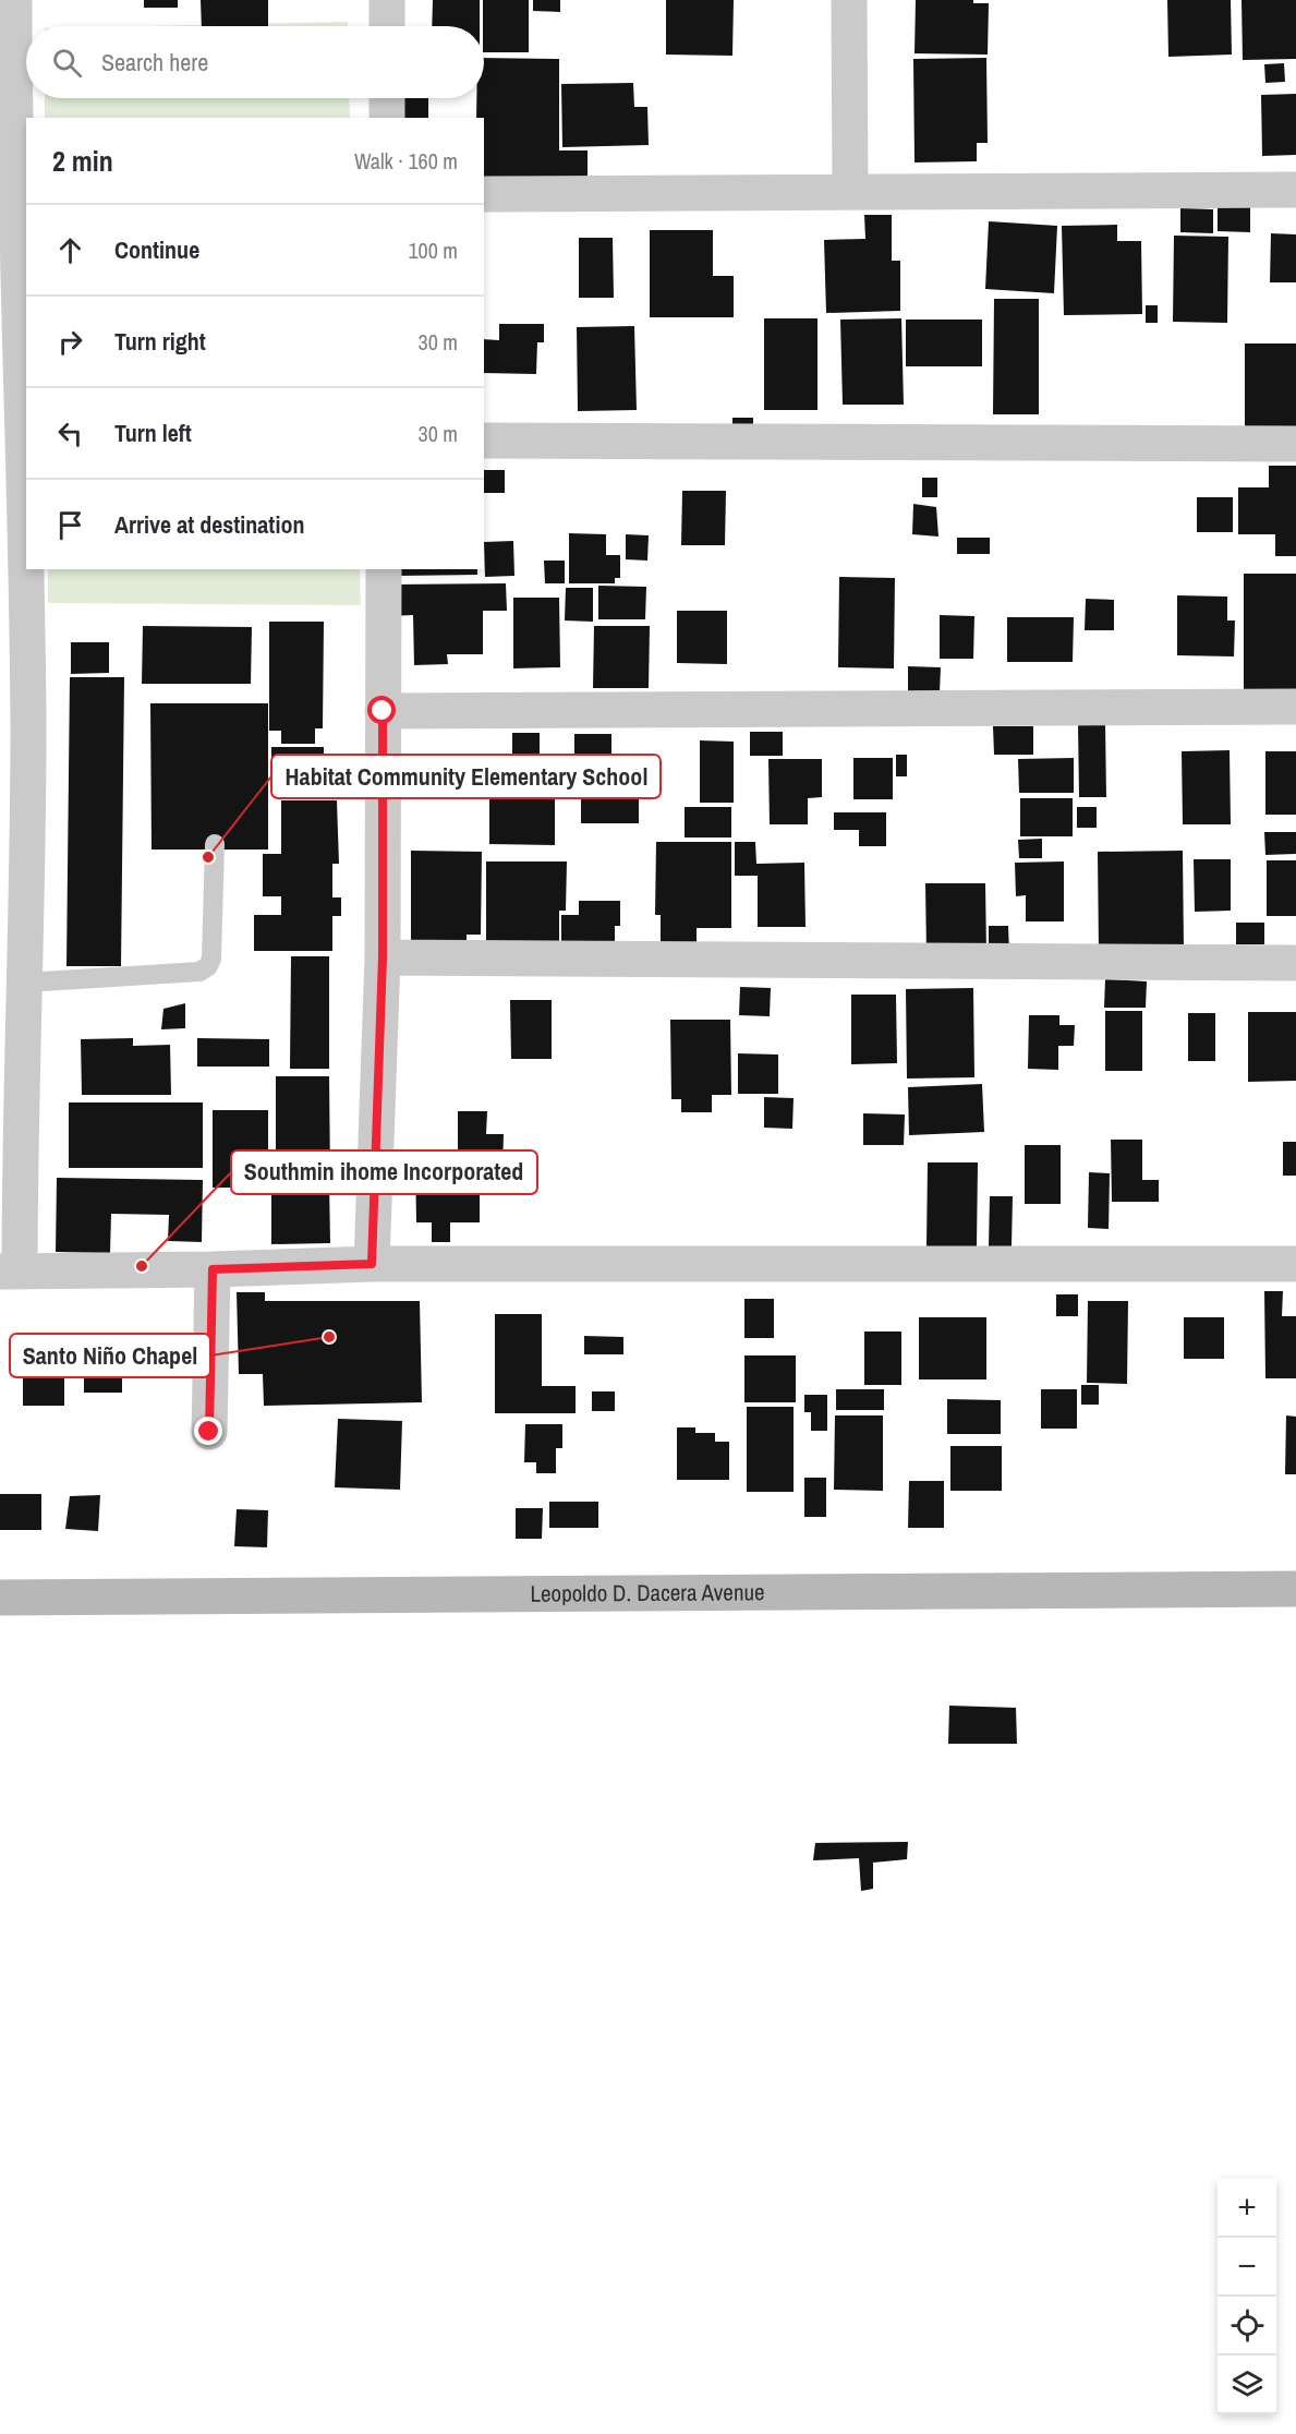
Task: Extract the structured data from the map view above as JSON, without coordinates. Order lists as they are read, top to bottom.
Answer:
{
  "streets": {
    "main road": ["Leopoldo D. Dacera Avenue"]
  },
  "places": ["Habitat Community Elementary School", "Southmin ihome Incorporated", "Santo Niño Chapel"],
  "page": {
    "search": "Search here",
    "heading": ["2 min", "Walk · 160 m"],
    "list": [
      ["Continue", "100 m"],
      ["Turn right", "30 m"],
      ["Turn left", "30 m"],
      "Arrive at destination"
    ],
    "map_buttons": ["+", "−"]
  }
}
